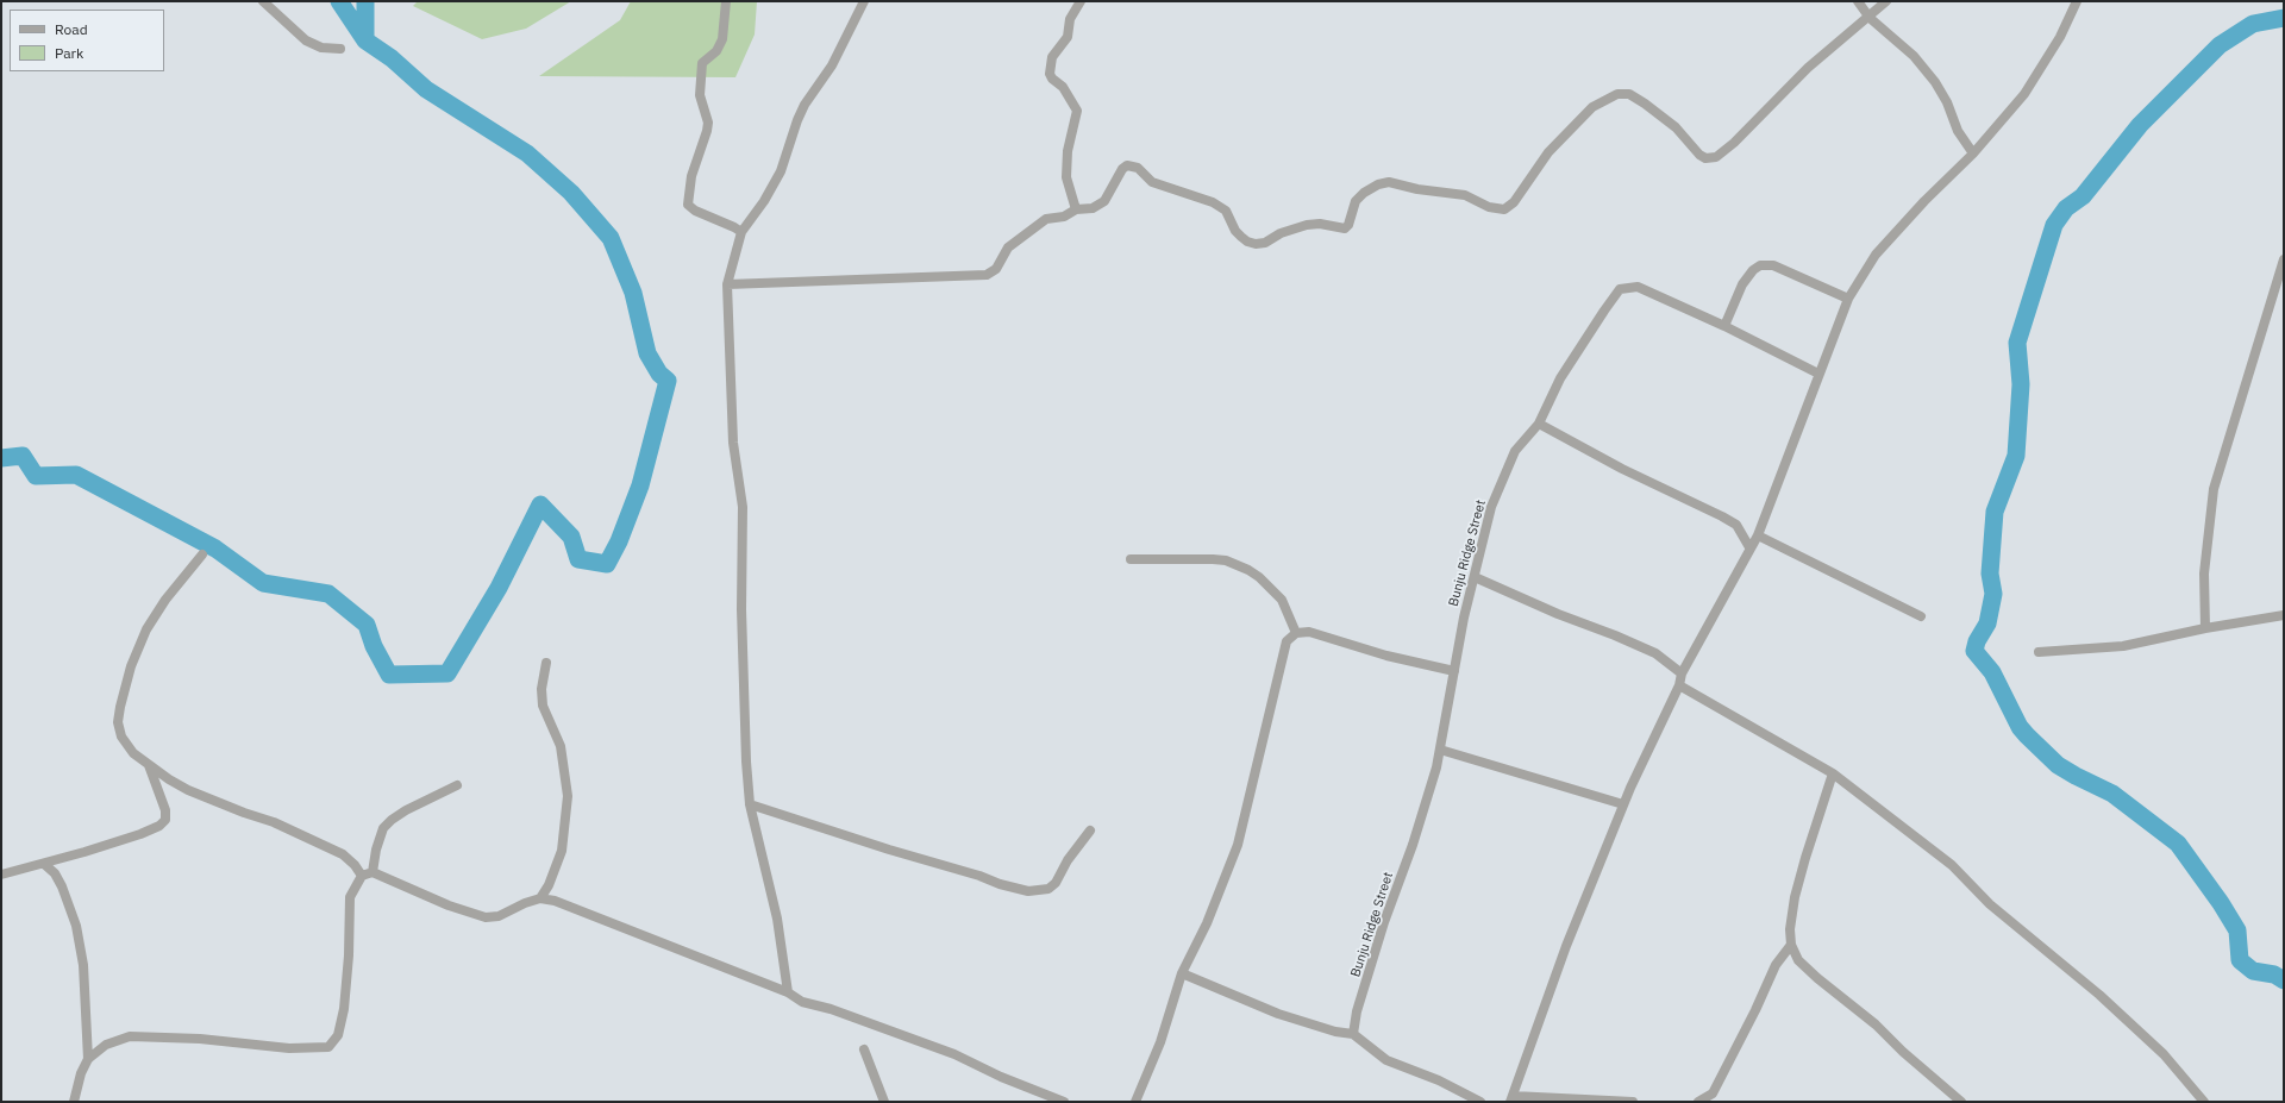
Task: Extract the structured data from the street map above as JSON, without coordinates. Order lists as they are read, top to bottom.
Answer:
{
  "streets": {
    "street": ["Bunju Ridge Street"]
  },
  "legend": ["Road", "Park"]
}
